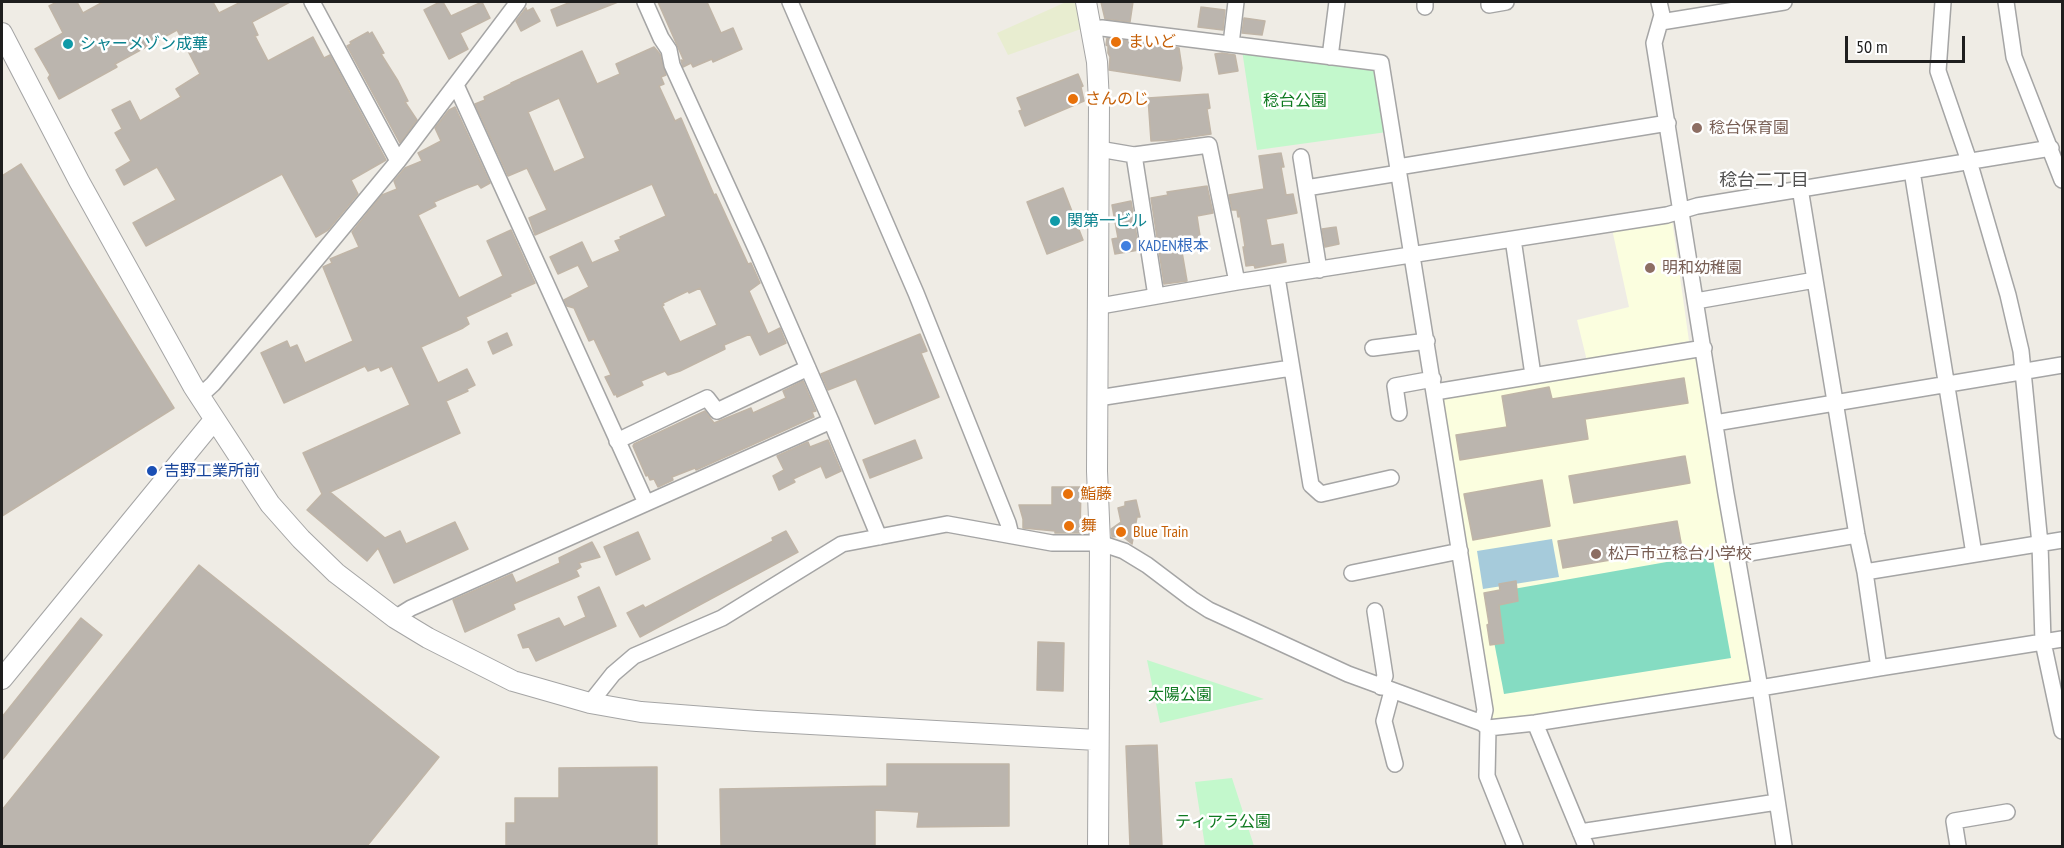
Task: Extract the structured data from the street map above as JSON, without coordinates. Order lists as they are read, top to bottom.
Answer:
{
  "districts": ["稔台二丁目"],
  "parks": ["稔台公園", "太陽公園", "ティアラ公園"],
  "places": [
    "まいど",
    "シャーメゾン成華",
    "さんのじ",
    "稔台保育園",
    "関第一ビル",
    "KADEN根本",
    "明和幼稚園",
    "吉野工業所前",
    "鮨藤",
    "舞",
    "Blue Train",
    "松戸市立稔台小学校"
  ],
  "scale_bar": "50 m"
}
